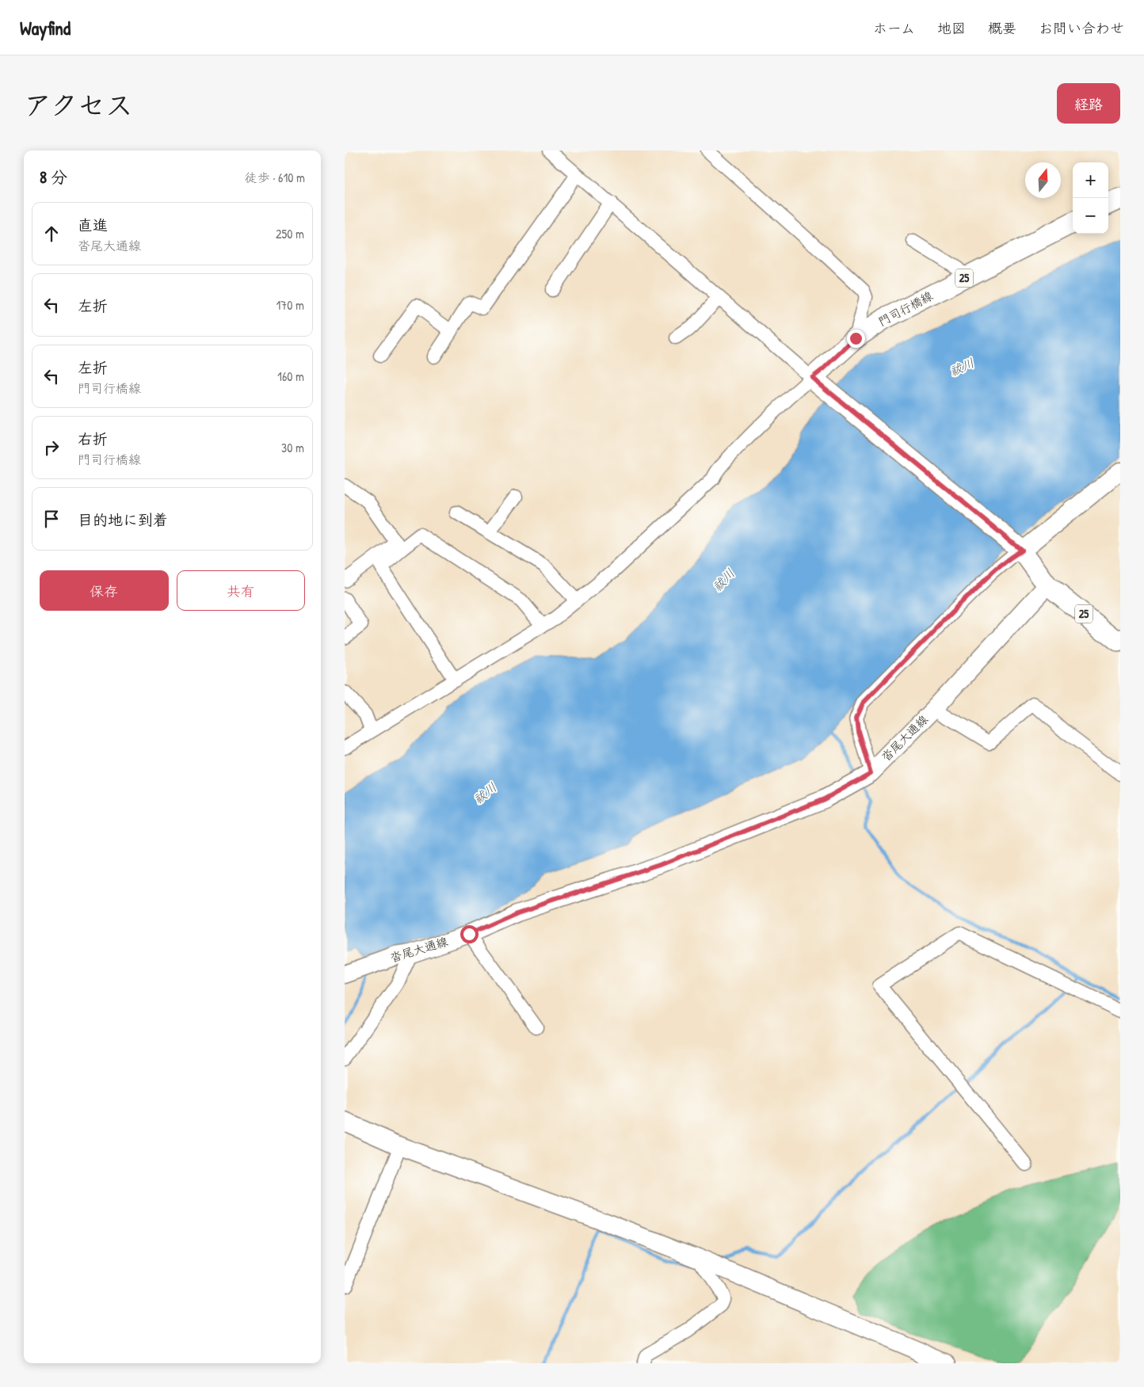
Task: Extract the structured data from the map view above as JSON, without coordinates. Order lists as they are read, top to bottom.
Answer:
{
  "streets": {
    "main road": ["25", "門司行橋線", "沓尾大通線"]
  },
  "crossings": [
    ["25", "門司行橋線"],
    ["25", "沓尾大通線"]
  ],
  "water": ["祓川"],
  "north": "top",
  "page": {
    "header": "Wayfind",
    "nav": [
      "ホーム",
      "地図",
      "概要",
      "お問い合わせ"
    ],
    "title": "アクセス",
    "buttons": [
      "経路",
      ["保存", "共有"]
    ],
    "heading": ["8 分", "徒歩 · 610 m"],
    "map_buttons": ["+", "−"],
    "list": [
      ["直進", "沓尾大通線", "250 m"],
      ["左折", "170 m"],
      ["左折", "門司行橋線", "160 m"],
      ["右折", "門司行橋線", "30 m"],
      "目的地に到着"
    ]
  }
}
